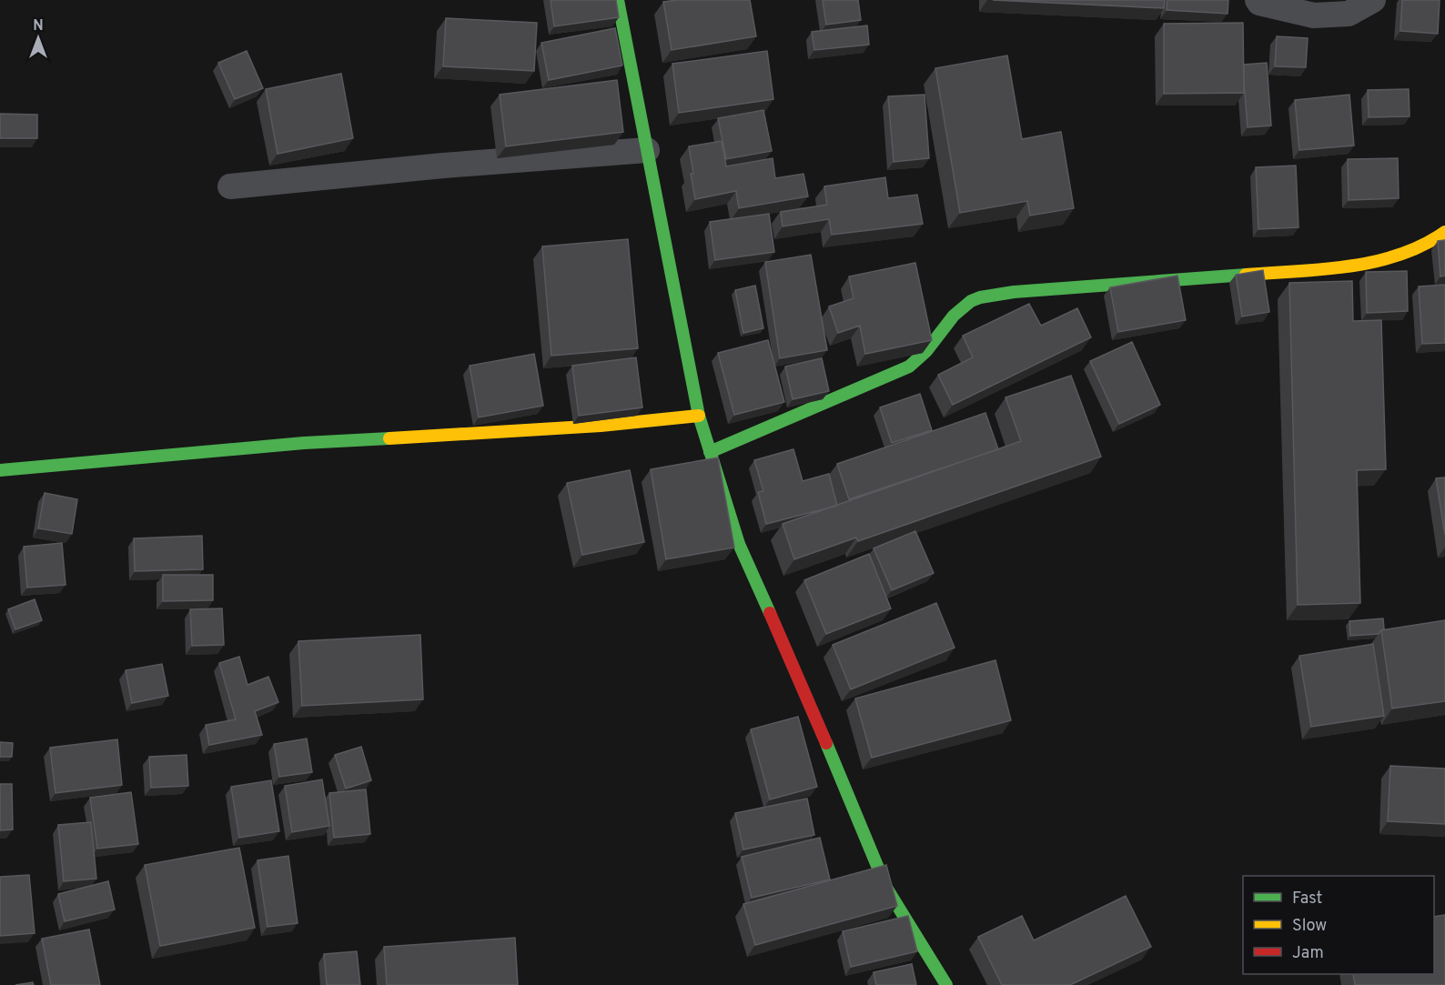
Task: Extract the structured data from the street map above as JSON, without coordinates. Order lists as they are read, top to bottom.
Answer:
{
  "legend": ["Fast", "Slow", "Jam"],
  "north": "top"
}
